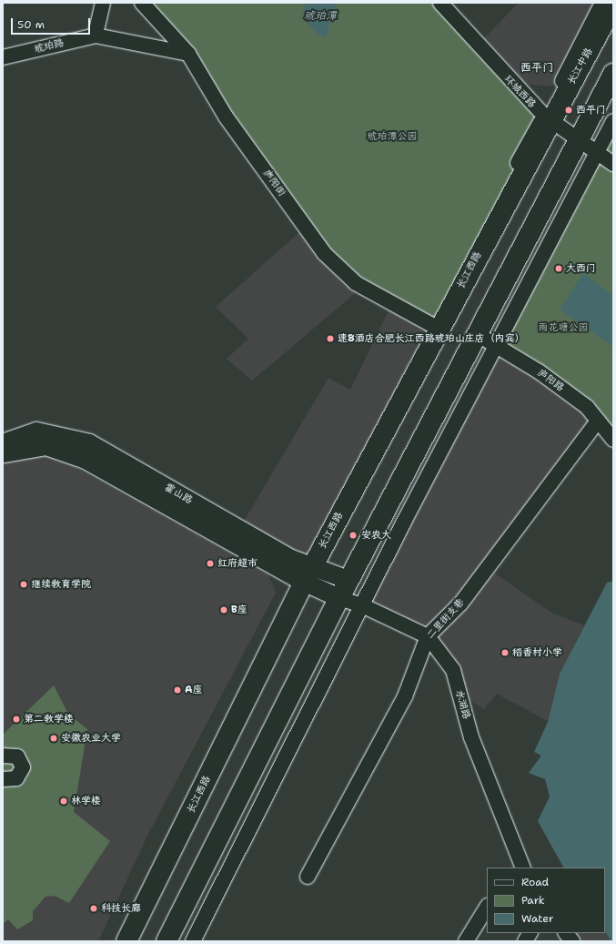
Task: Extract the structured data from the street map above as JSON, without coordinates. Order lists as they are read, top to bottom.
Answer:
{
  "streets": {
    "highway": ["长江中路", "长江西路"],
    "main road": ["霍山路"],
    "street": [
      "琥珀路",
      "环城西路",
      "庐阳街",
      "庐阳路",
      "二里街支巷",
      "水湖路"
    ]
  },
  "crossings": [
    ["长江中路", "环城西路"],
    ["长江中路", "长江西路"],
    ["环城西路", "长江西路"],
    ["庐阳街", "长江西路"],
    ["长江西路", "霍山路"],
    ["庐阳路", "二里街支巷"],
    ["霍山路", "水湖路"],
    ["二里街支巷", "水湖路"]
  ],
  "districts": ["西平门"],
  "water": ["琥珀潭"],
  "parks": ["琥珀潭公园", "雨花塘公园"],
  "places": [
    "西平门",
    "大西门",
    "速8酒店合肥长江西路琥珀山庄店（内宾）",
    "安农大",
    "红府超市",
    "继续教育学院",
    "B座",
    "稻香村小学",
    "A座",
    "第二教学楼",
    "安徽农业大学",
    "林学楼",
    "科技长廊"
  ],
  "legend": ["Road", "Park", "Water"],
  "scale_bar": "50 m"
}
